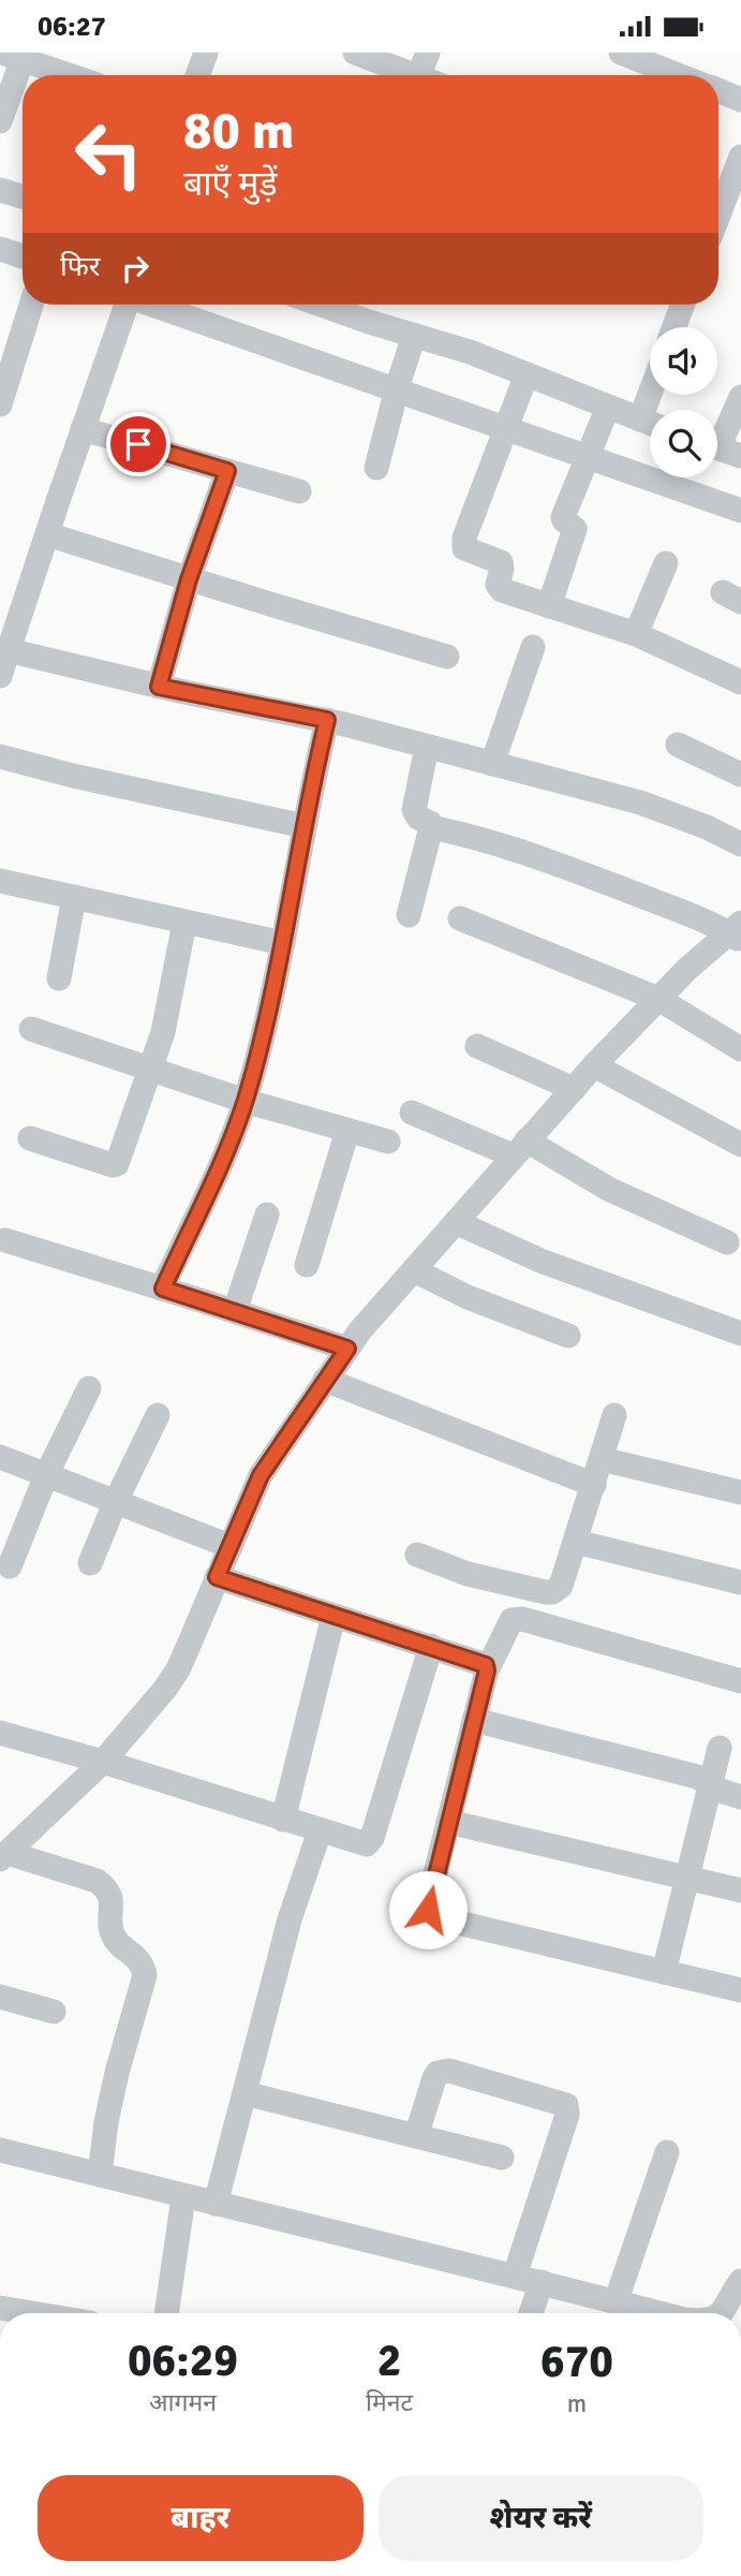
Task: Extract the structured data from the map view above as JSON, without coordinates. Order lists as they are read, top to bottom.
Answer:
{
  "page": {
    "status": "06:27",
    "turn": ["80 m", "बाएँ मुड़ें"],
    "then": "फिर",
    "eta": [
      "06:29",
      "आगमन",
      "2",
      "मिनट",
      "670",
      "m"
    ],
    "buttons": ["बाहर", "शेयर करें"]
  }
}
